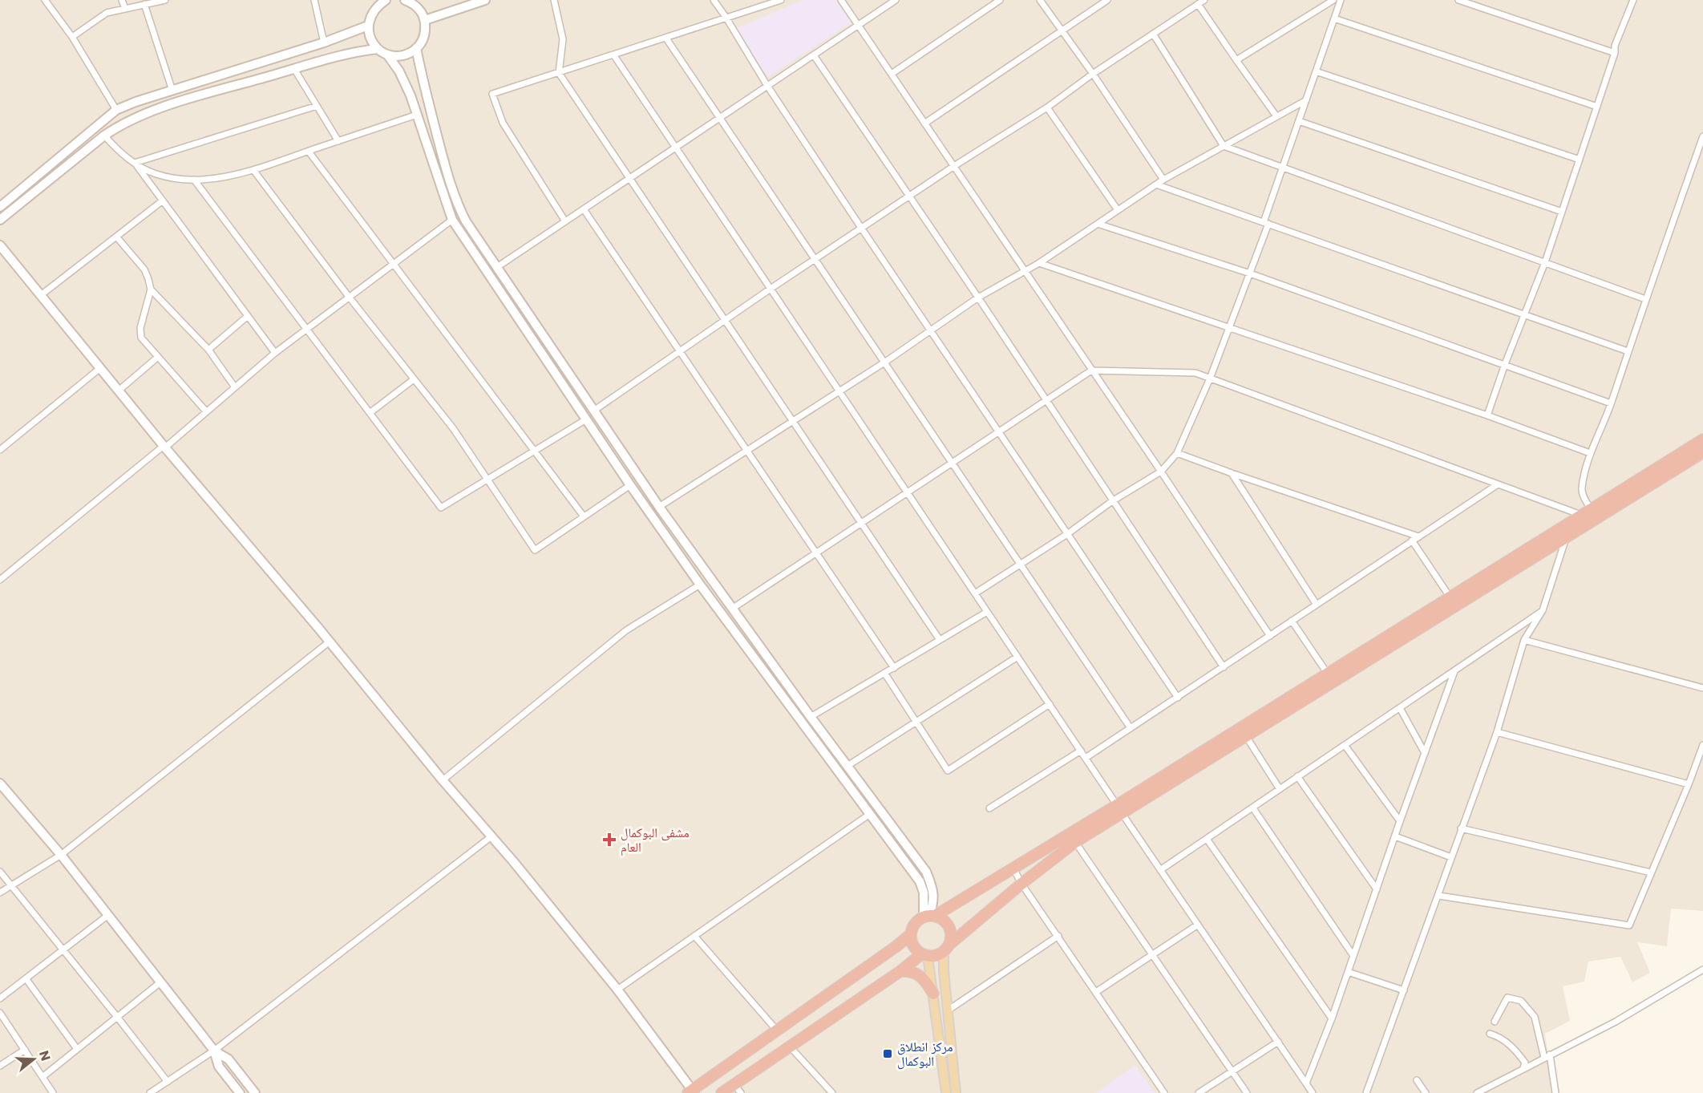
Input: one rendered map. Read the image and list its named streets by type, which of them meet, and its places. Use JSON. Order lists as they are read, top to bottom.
{
  "places": {
    "health": ["مشفى البوكمال العام"],
    "transit": ["مركز انطلاق البوكمال"]
  },
  "north": "right"
}
